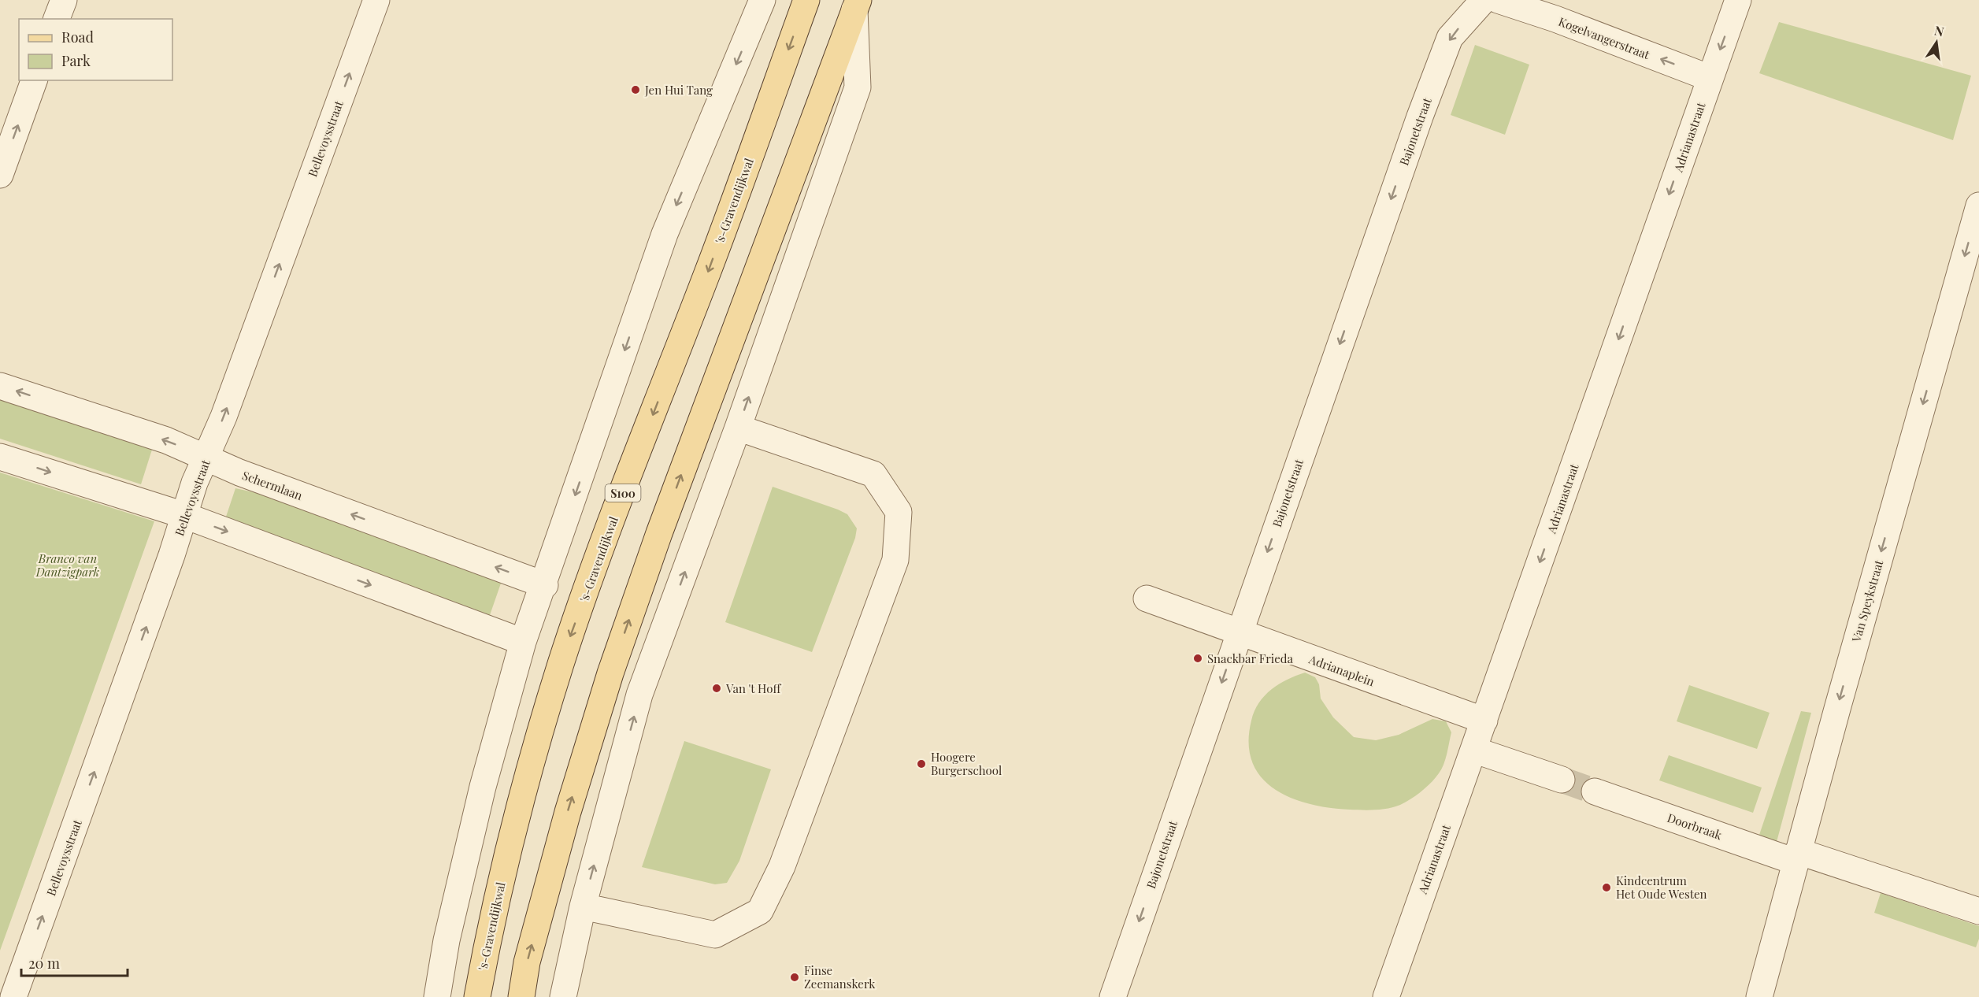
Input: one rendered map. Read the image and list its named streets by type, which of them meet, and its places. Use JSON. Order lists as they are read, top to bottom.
{
  "streets": {
    "main road": ["'s-Gravendijkwal", "S100"],
    "street": [
      "Kogelvangerstraat",
      "Bajonetstraat",
      "Adrianastraat",
      "Bellevoysstraat",
      "Schermlaan",
      "Van Speykstraat",
      "Adrianaplein",
      "Doorbraak"
    ]
  },
  "crossings": [
    ["Kogelvangerstraat", "Adrianastraat"],
    ["Bajonetstraat", "Adrianaplein"],
    ["Adrianastraat", "Adrianaplein"],
    ["Bellevoysstraat", "Schermlaan"],
    ["Van Speykstraat", "Doorbraak"]
  ],
  "one_way": [
    "Kogelvangerstraat",
    "Bajonetstraat",
    "Adrianastraat",
    "Bellevoysstraat",
    "Van Speykstraat"
  ],
  "parks": ["Branco van Dantzigpark"],
  "places": [
    "Jen Hui Tang",
    "Snackbar Frieda",
    "Van 't Hoff",
    "Hoogere Burgerschool",
    "Kindcentrum Het Oude Westen",
    "Finse Zeemanskerk"
  ],
  "legend": ["Road", "Park"],
  "scale_bar": "20 m",
  "north": "top"
}
